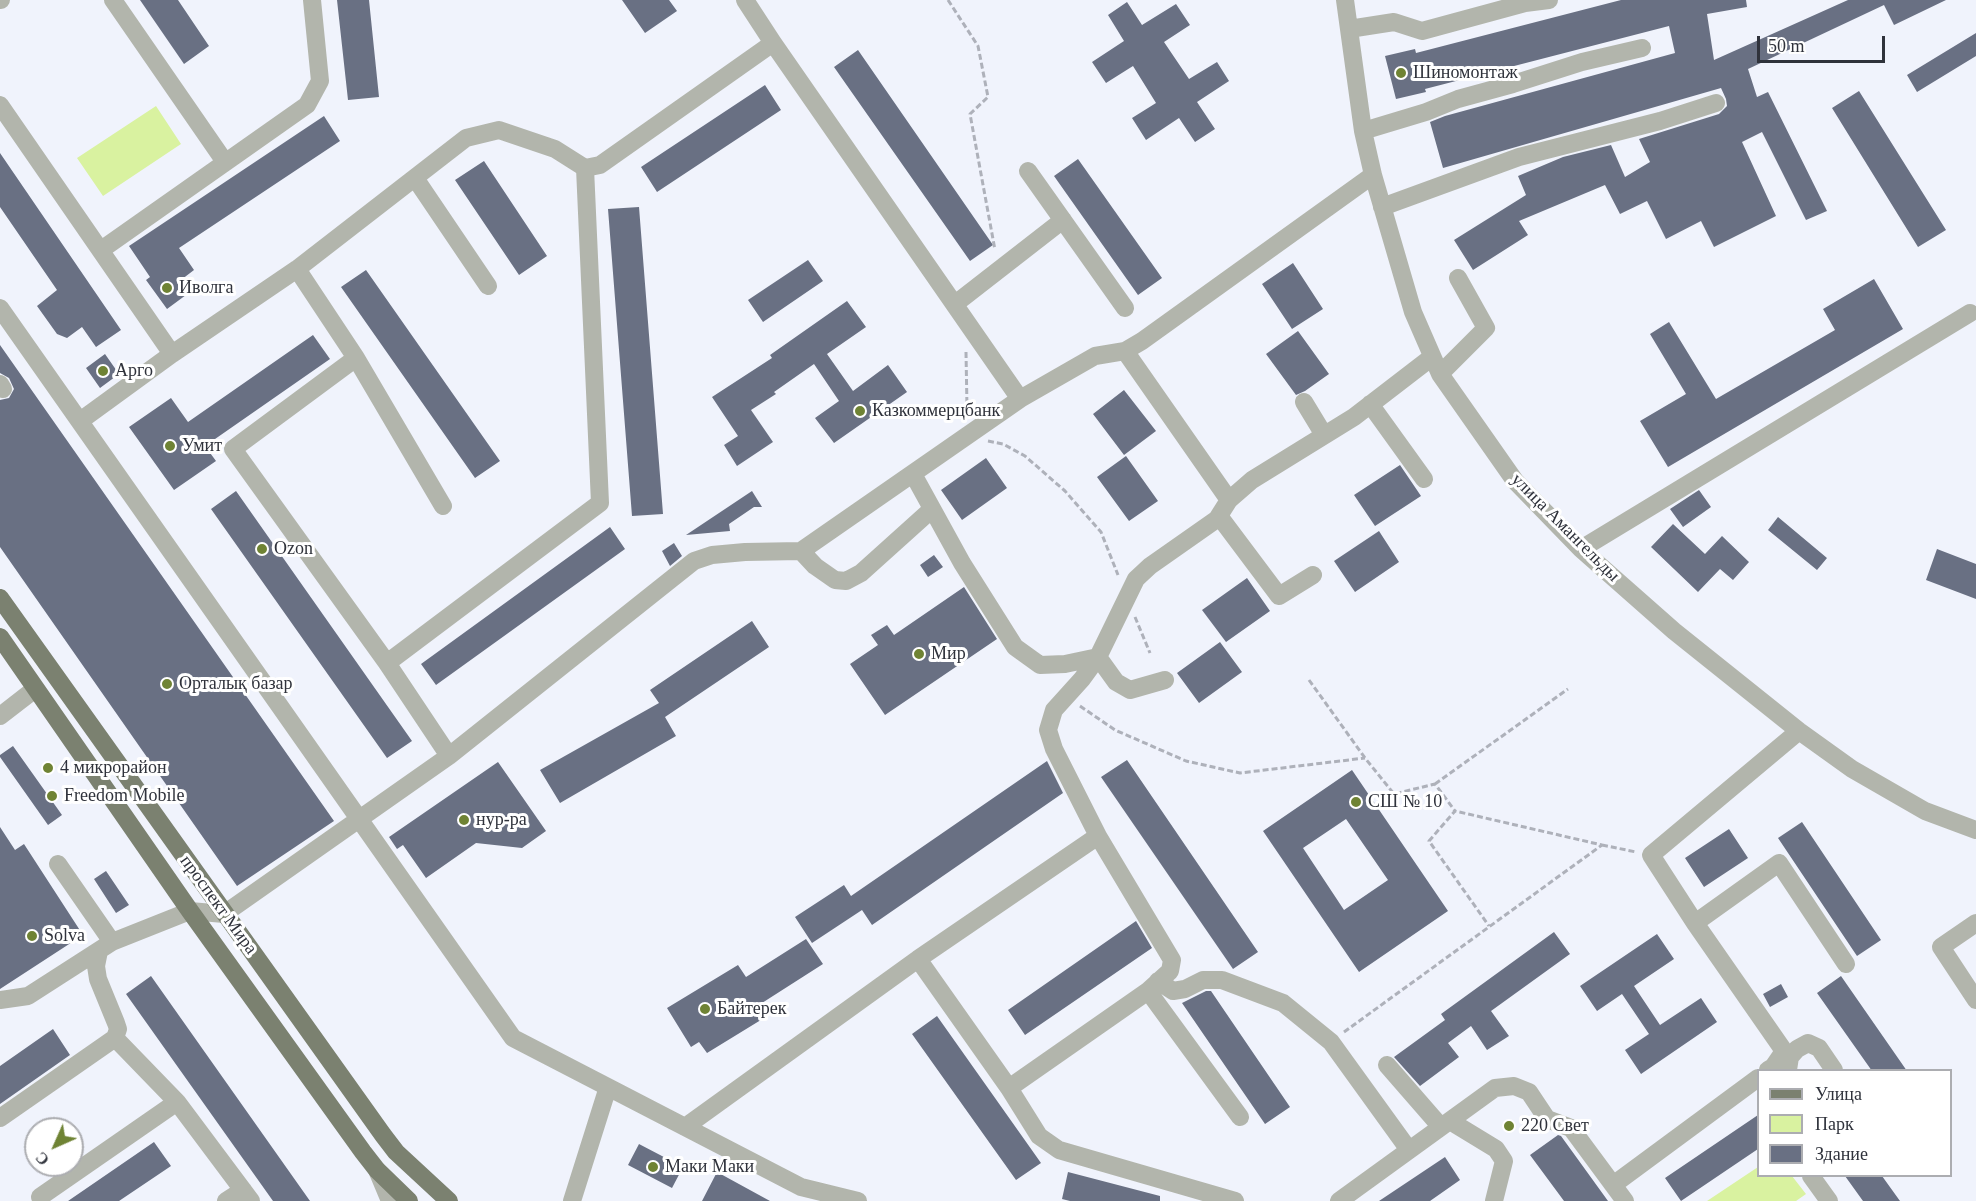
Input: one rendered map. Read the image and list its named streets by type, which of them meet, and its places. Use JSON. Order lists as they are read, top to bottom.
{
  "streets": {
    "main road": ["проспект Мира"],
    "street": ["улица Амангельды"]
  },
  "places": [
    "Шиномонтаж",
    "Иволга",
    "Арго",
    "Казкоммерцбанк",
    "Умит",
    "Ozon",
    "Мир",
    "Орталық базар",
    "4 микрорайон",
    "Freedom Mobile",
    "СШ № 10",
    "нур-ра",
    "Solva",
    "Байтерек",
    "220 Свет",
    "Маки Маки"
  ],
  "legend": ["Улица", "Парк", "Здание"],
  "scale_bar": "50 m",
  "north": "bottom left"
}
